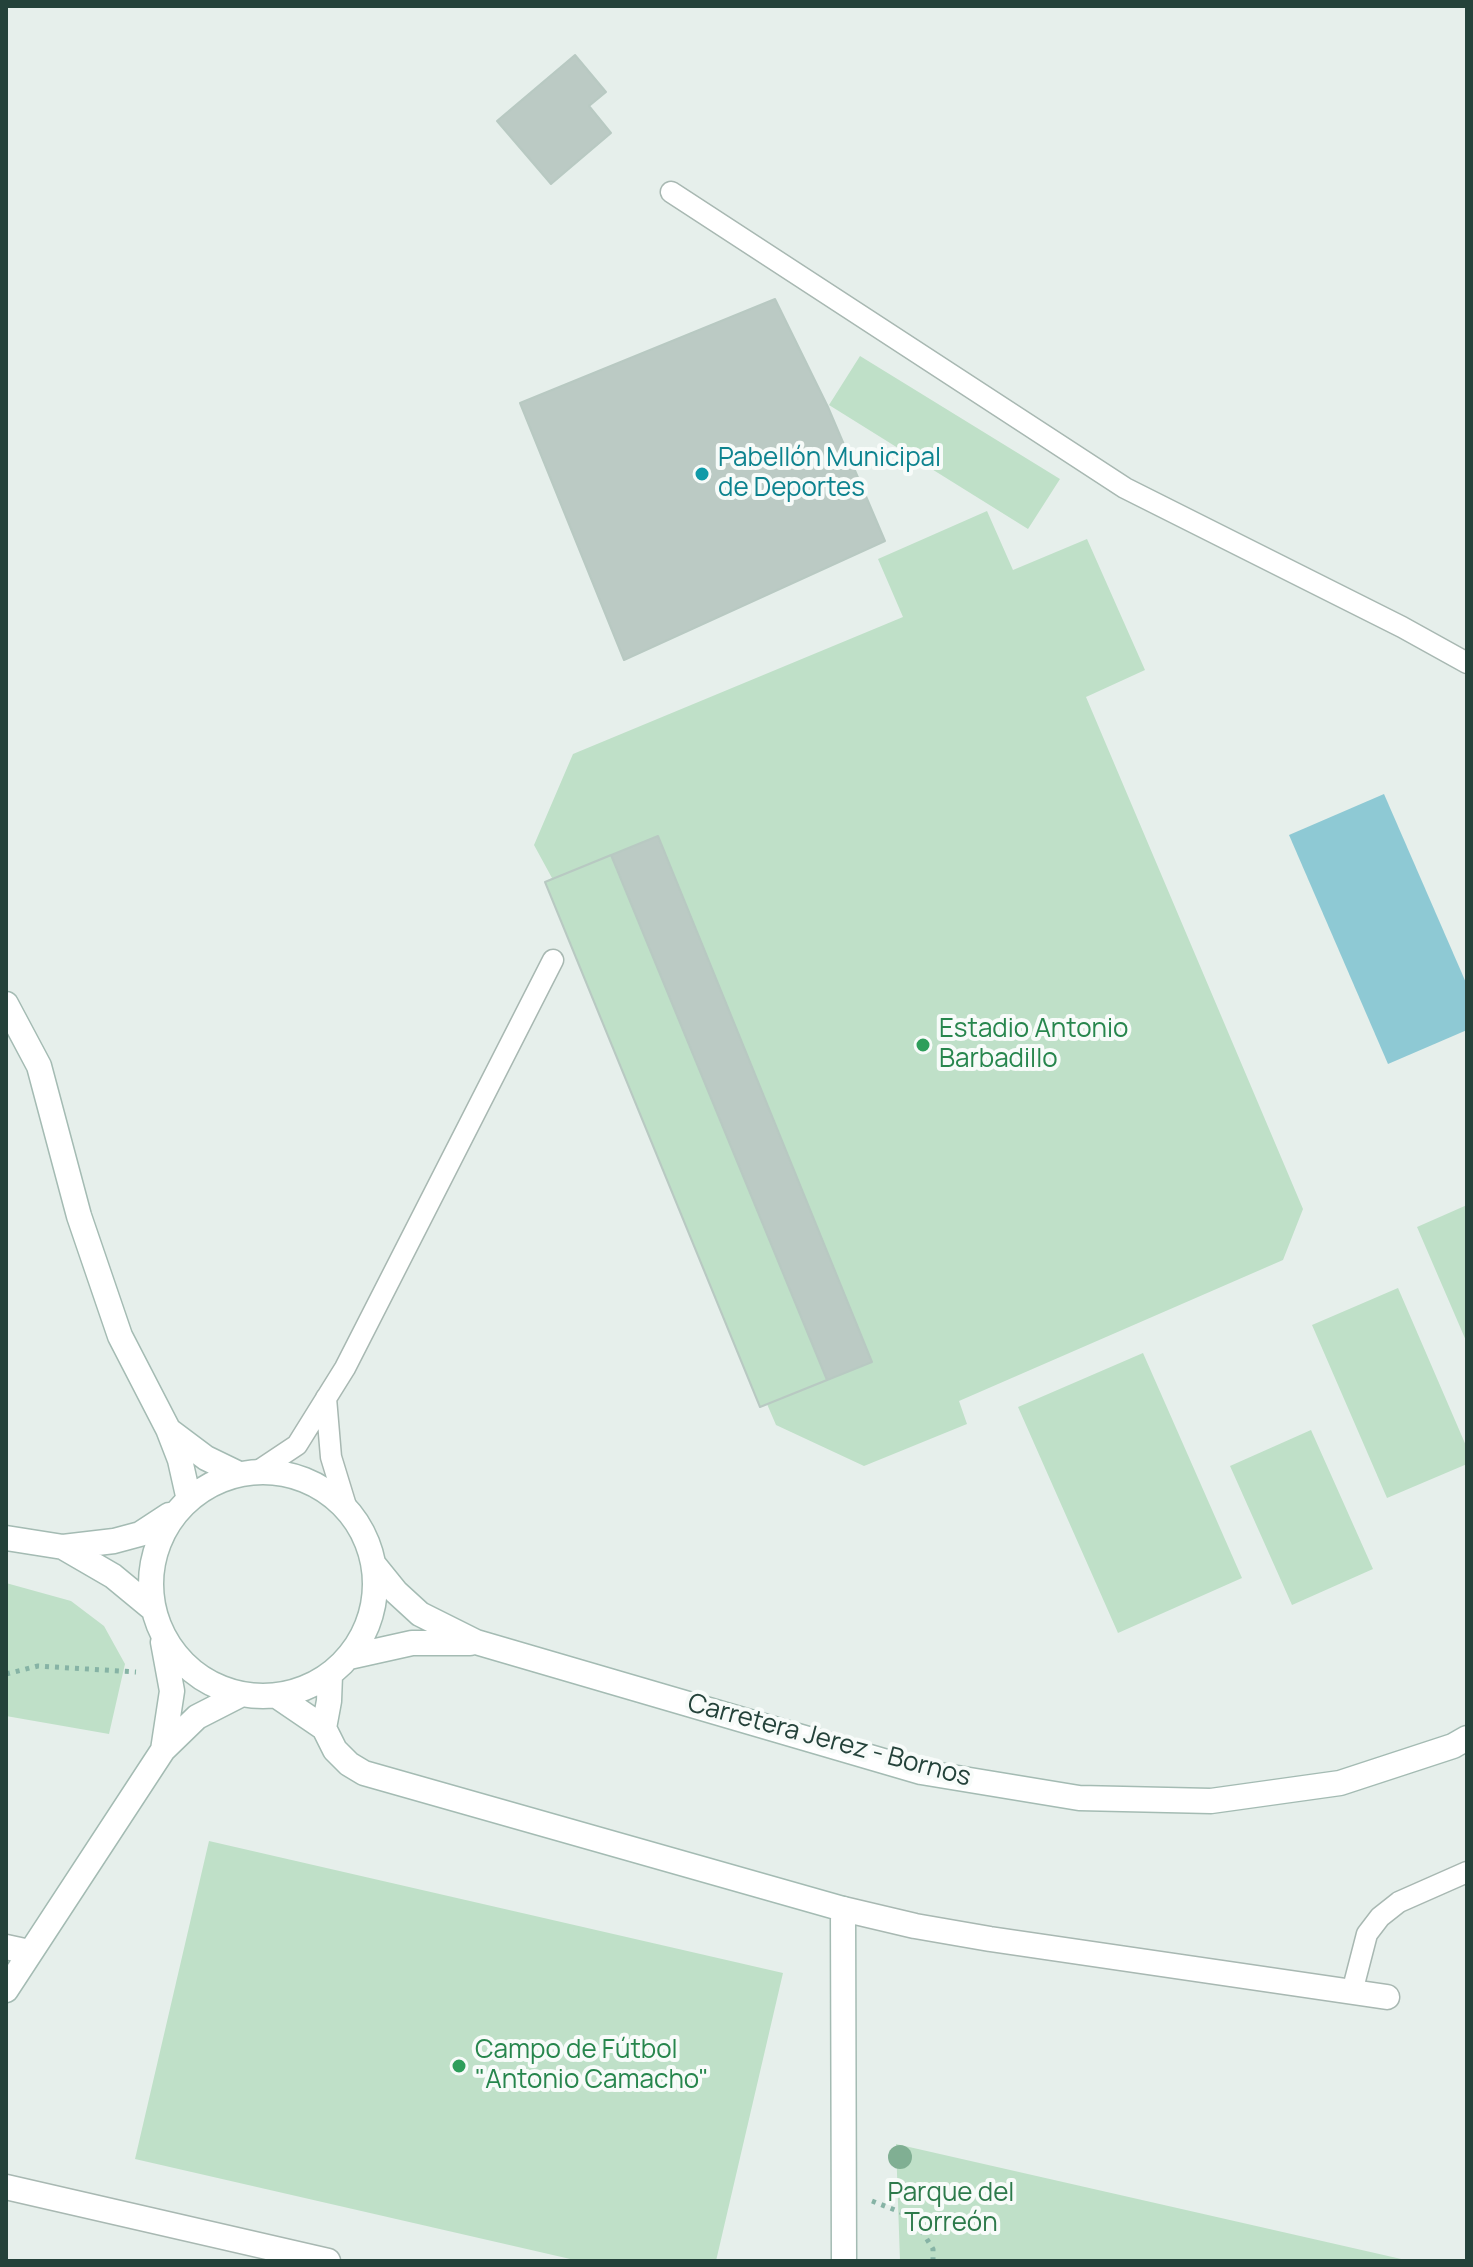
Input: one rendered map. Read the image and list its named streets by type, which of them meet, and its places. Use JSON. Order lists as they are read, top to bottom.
{
  "streets": {
    "street": ["Carretera Jerez - Bornos"]
  },
  "parks": ["Parque del Torreón"],
  "places": ["Pabellón Municipal de Deportes", "Estadio Antonio Barbadillo", "Campo de Fútbol \"Antonio Camacho\""]
}
